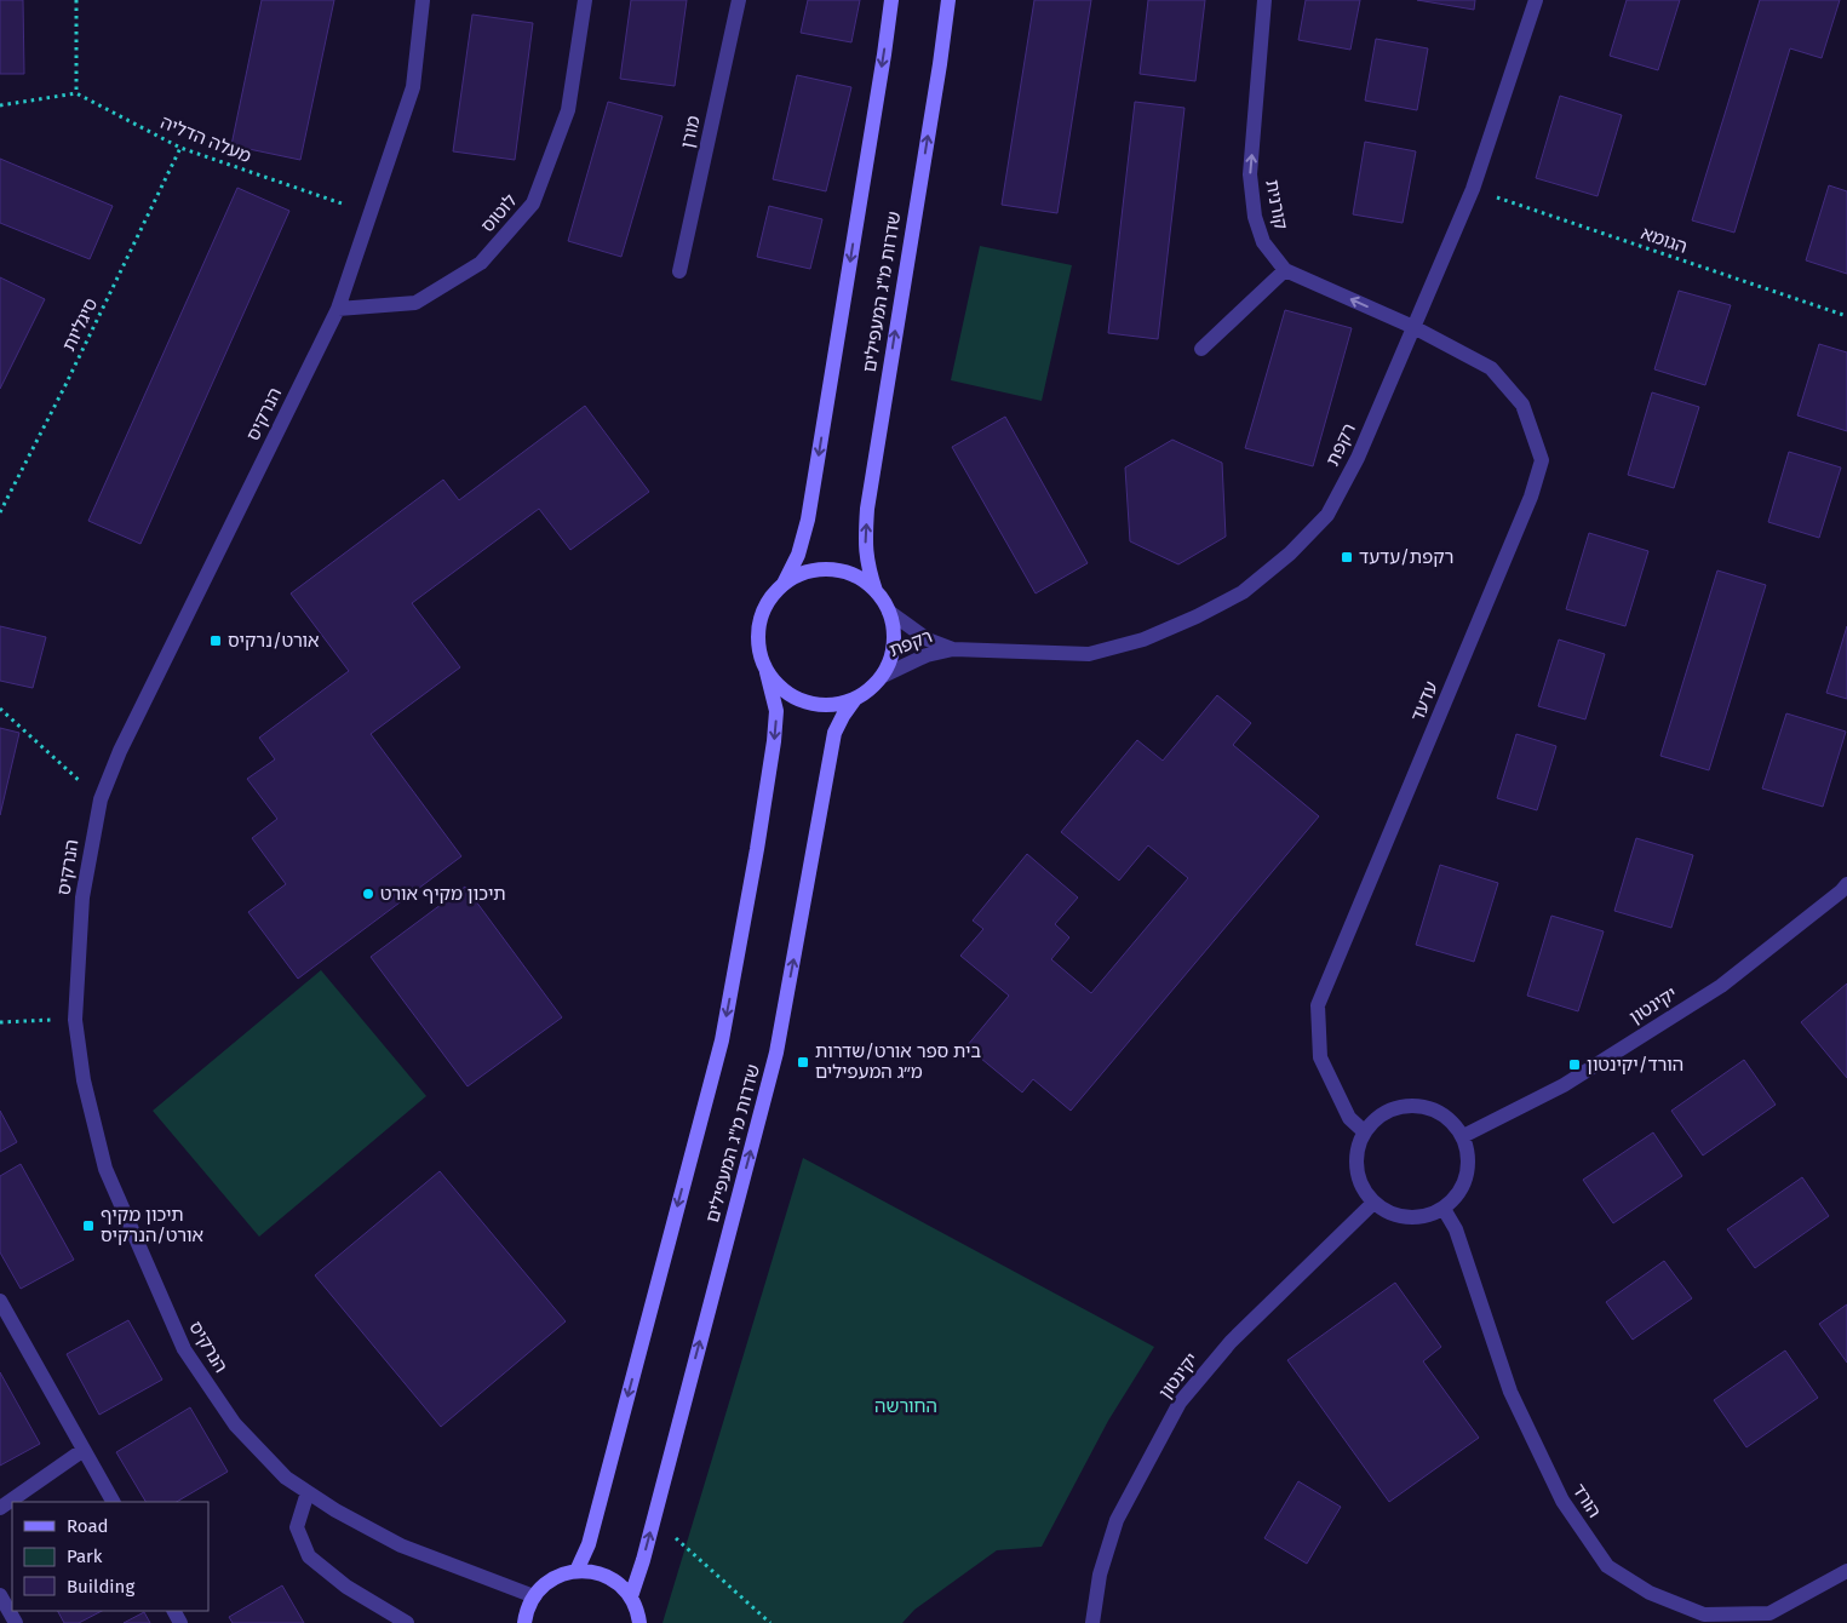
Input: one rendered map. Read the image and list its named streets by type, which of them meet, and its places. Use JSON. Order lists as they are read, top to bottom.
{
  "streets": {
    "main road": ["שדרות מ\"ג המעפילים"],
    "street": [
      "מורן",
      "קורנית",
      "לוטוס",
      "הנרקיס",
      "רקפת",
      "עדעד",
      "יקינטון",
      "הורד"
    ],
    "path": ["מעלה הדליה", "הגומא", "סיגליות"]
  },
  "crossings": [
    ["מעלה הדליה", "סיגליות"],
    ["מעלה הדליה", "הנרקיס"],
    ["קורנית", "רקפת"],
    ["קורנית", "עדעד"],
    ["לוטוס", "הנרקיס"],
    ["הגומא", "רקפת"],
    ["שדרות מ\"ג המעפילים", "רקפת"],
    ["רקפת", "עדעד"],
    ["עדעד", "יקינטון"],
    ["עדעד", "הורד"],
    ["יקינטון", "הורד"]
  ],
  "one_way": ["קורנית"],
  "parks": ["החורשה"],
  "places": {
    "transit": [
      "רקפת/עדעד",
      "אורט/נרקיס",
      "בית ספר אורט/שדרות מ״ג המעפילים",
      "הורד/יקינטון",
      "תיכון מקיף אורט/הנרקיס"
    ],
    "other": ["תיכון מקיף אורט"]
  },
  "legend": ["Road", "Park", "Building"]
}
